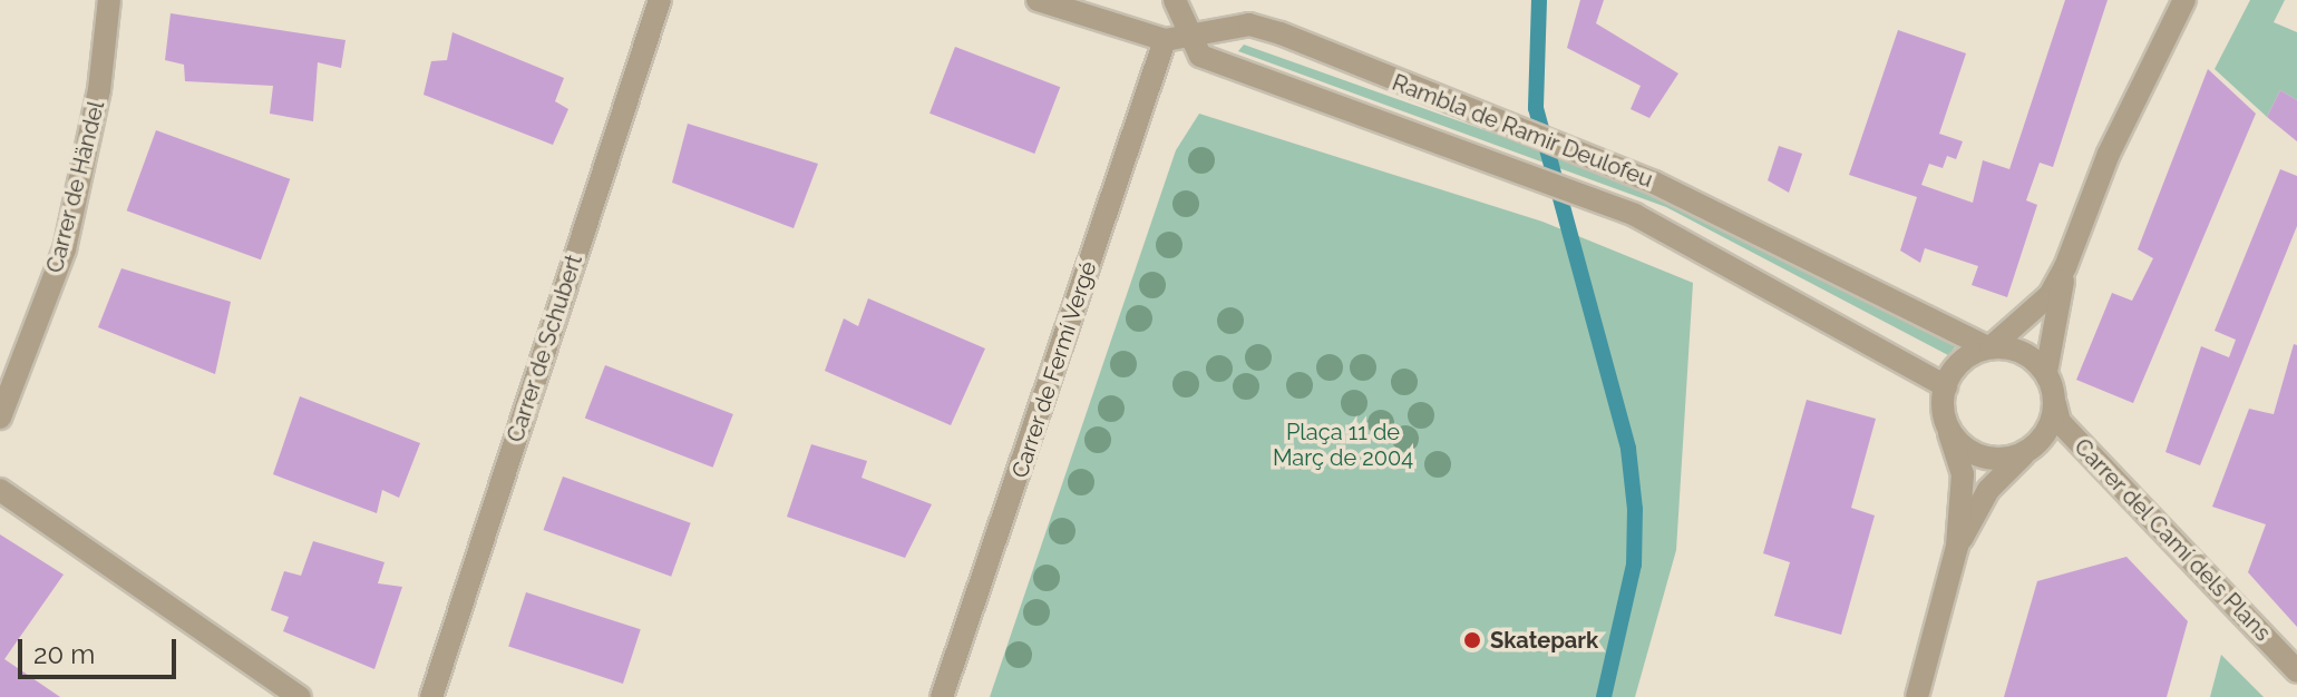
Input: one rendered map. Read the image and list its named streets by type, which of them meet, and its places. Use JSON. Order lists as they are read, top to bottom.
{
  "streets": {
    "street": [
      "Rambla de Ramir Deulofeu",
      "Carrer de Händel",
      "Carrer de Schubert",
      "Carrer de Fermí Vergé",
      "Carrer del Camí dels Plans"
    ]
  },
  "crossings": [
    ["Rambla de Ramir Deulofeu", "Carrer de Fermí Vergé"],
    ["Rambla de Ramir Deulofeu", "Carrer del Camí dels Plans"]
  ],
  "parks": ["Plaça 11 de Març de 2004"],
  "places": ["Skatepark"],
  "scale_bar": "20 m"
}
